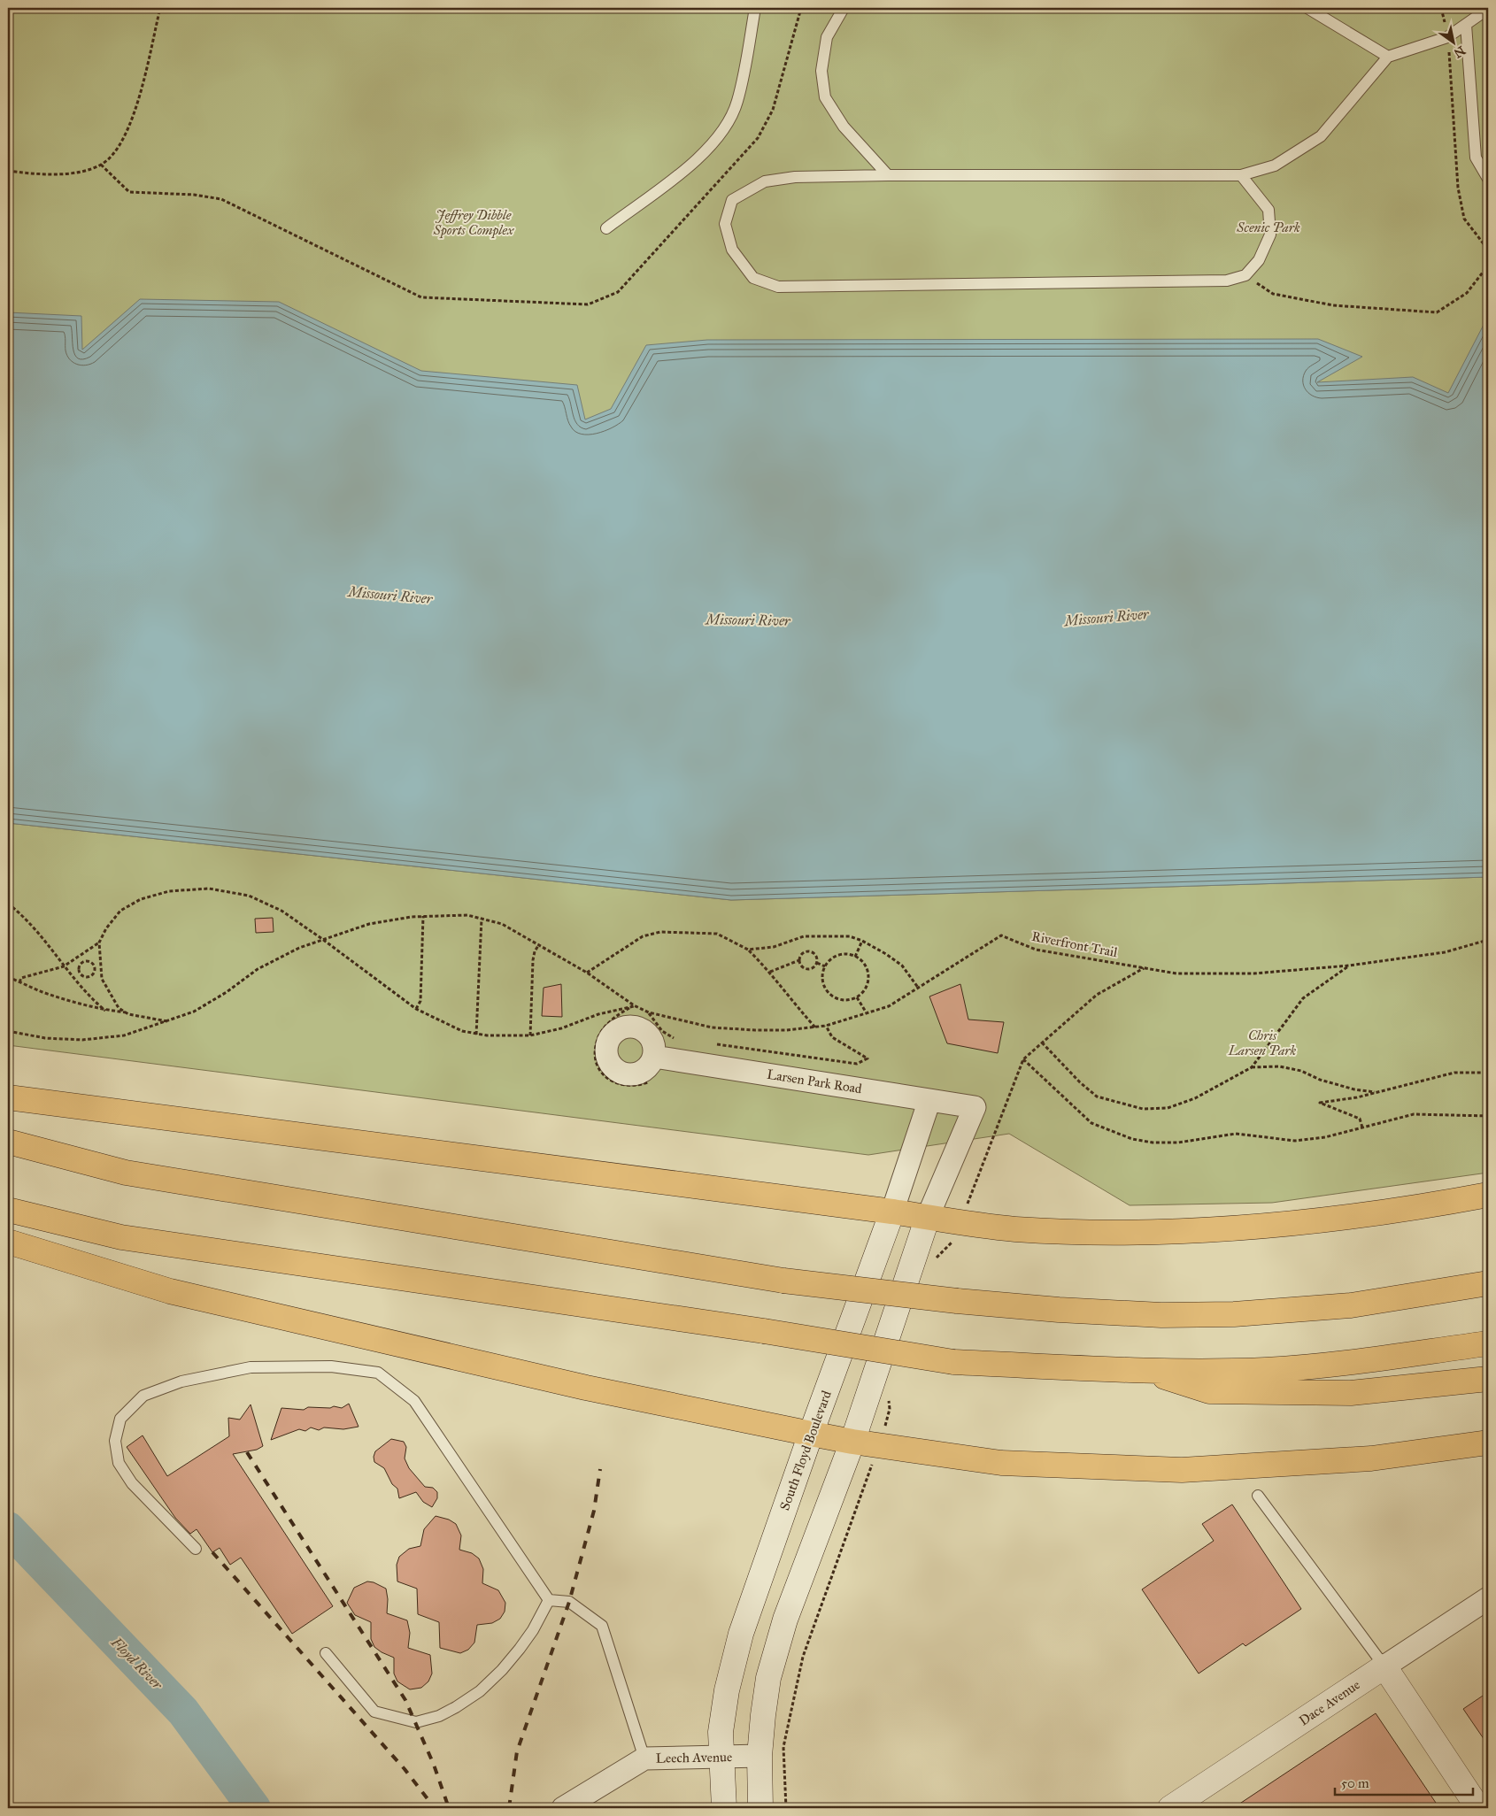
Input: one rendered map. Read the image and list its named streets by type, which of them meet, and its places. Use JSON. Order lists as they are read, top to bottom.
{
  "streets": {
    "main road": ["South Floyd Boulevard", "Dace Avenue"],
    "street": ["Larsen Park Road", "Leech Avenue"],
    "path": ["Riverfront Trail"]
  },
  "crossings": [
    ["Larsen Park Road", "South Floyd Boulevard"],
    ["South Floyd Boulevard", "Leech Avenue"]
  ],
  "water": ["Missouri River", "Floyd River"],
  "parks": ["Jeffrey Dibble Sports Complex", "Scenic Park", "Chris Larsen Park"],
  "scale_bar": "50 m",
  "north": "bottom right"
}
